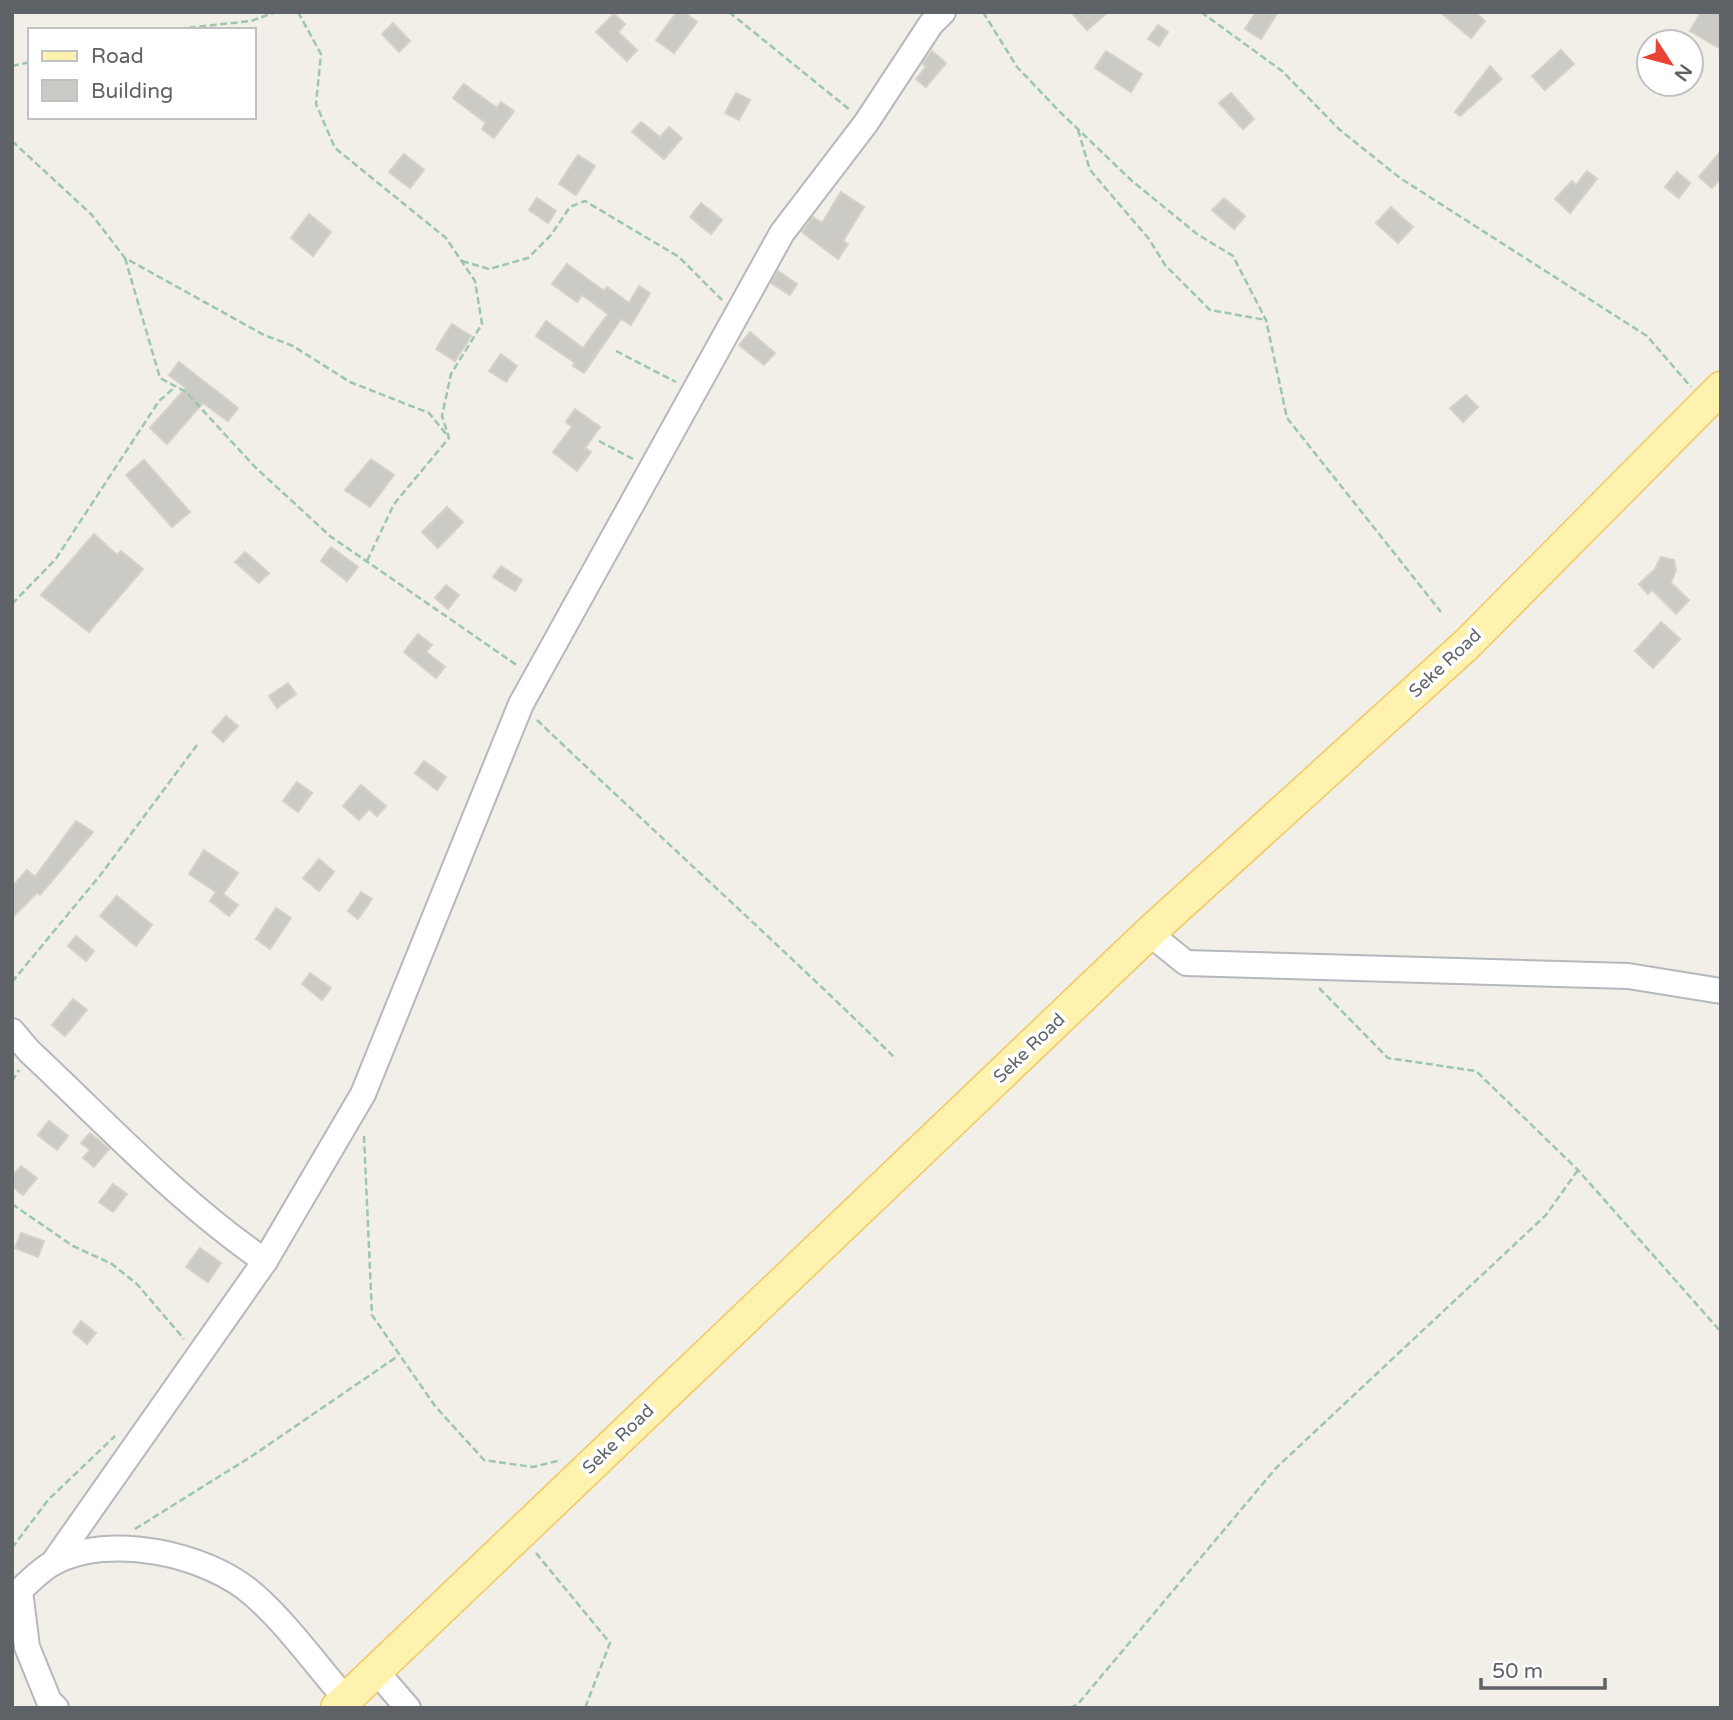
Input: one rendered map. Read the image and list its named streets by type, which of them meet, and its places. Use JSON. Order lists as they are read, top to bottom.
{
  "streets": {
    "main road": ["Seke Road"]
  },
  "legend": ["Road", "Building"],
  "scale_bar": "50 m",
  "north": "bottom right"
}
